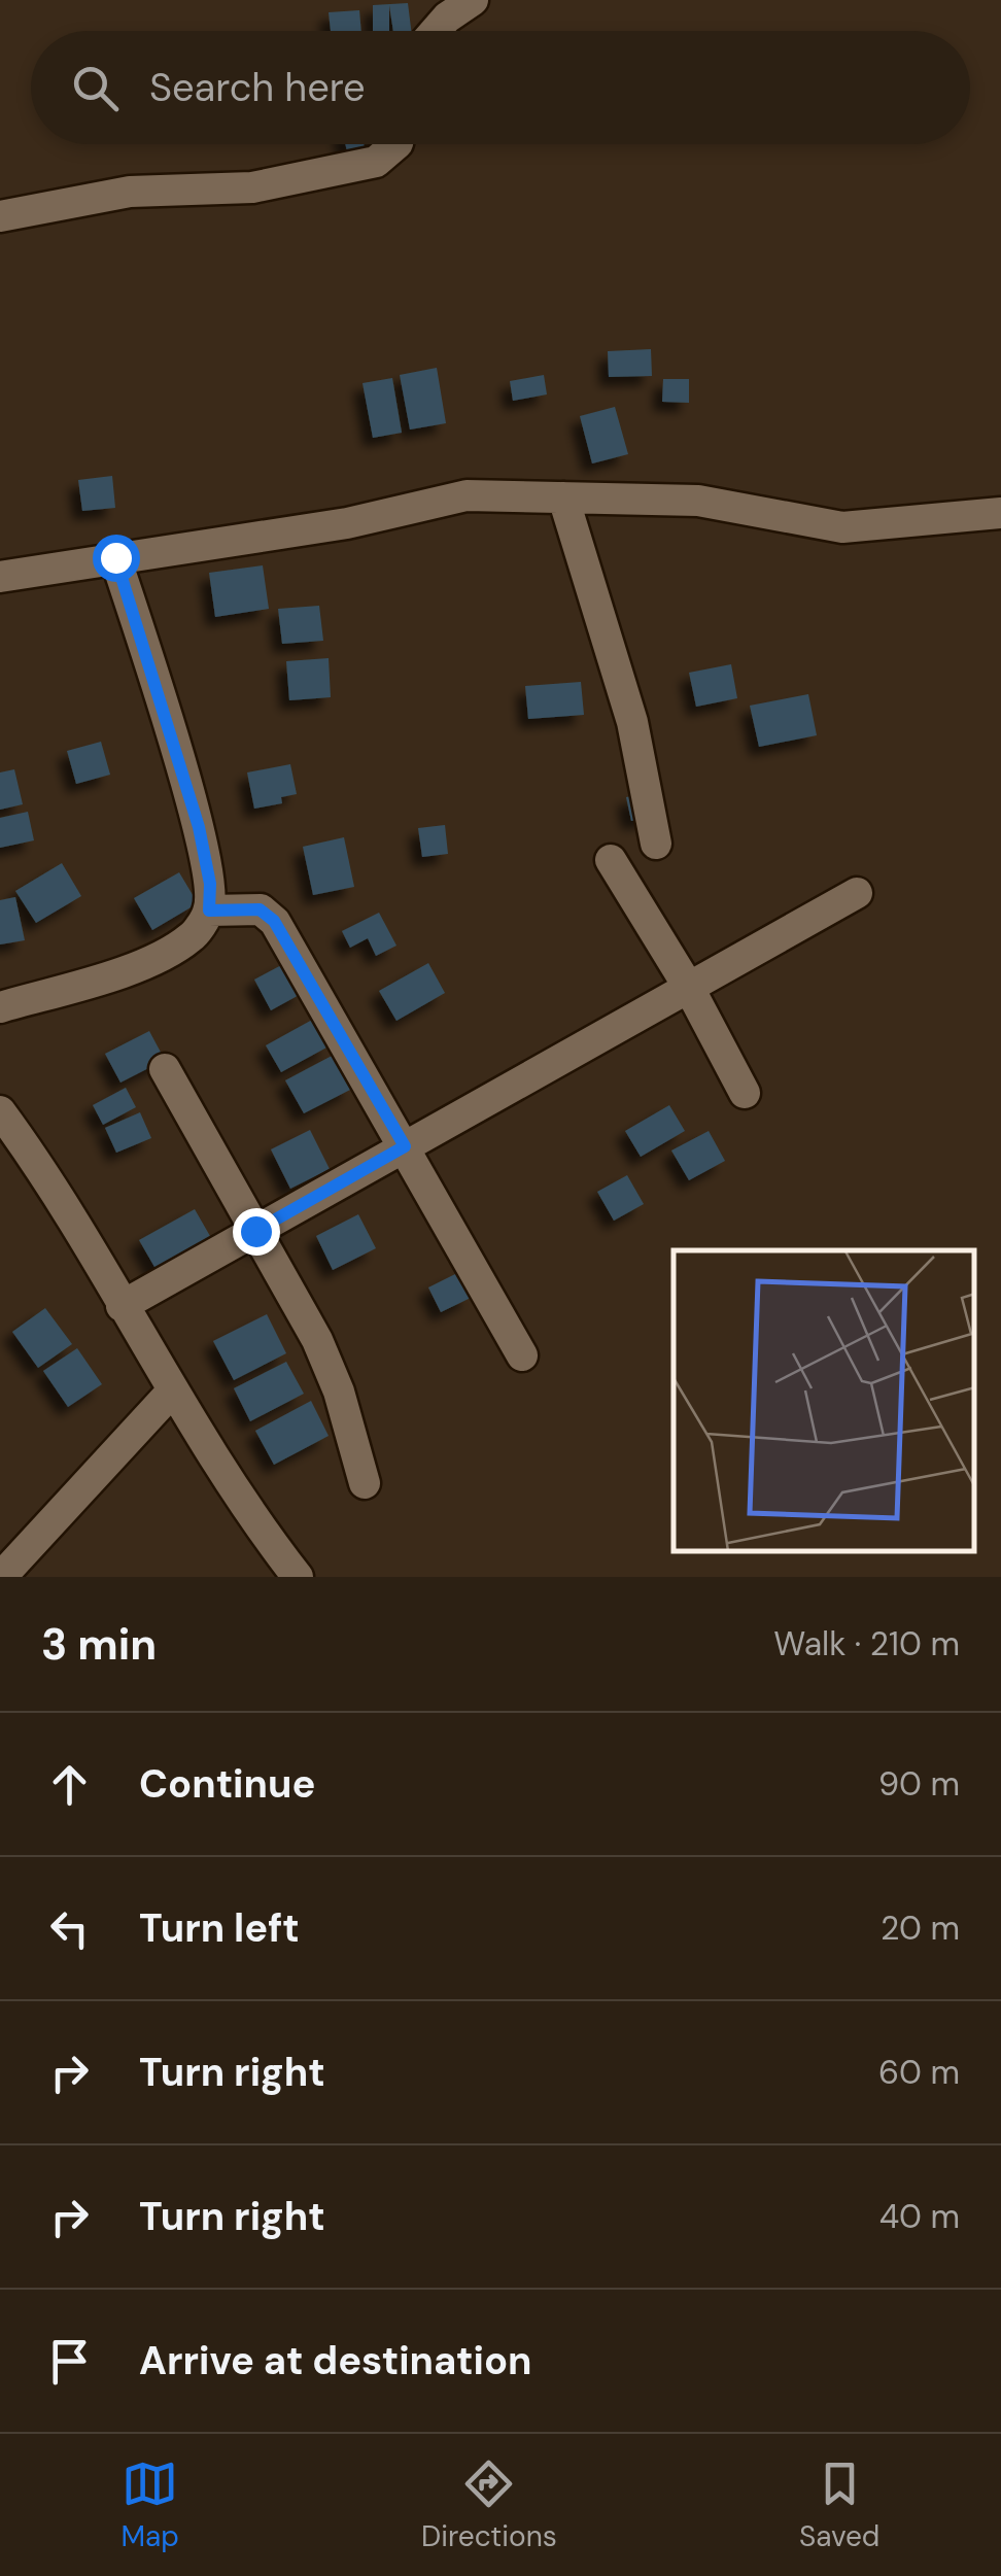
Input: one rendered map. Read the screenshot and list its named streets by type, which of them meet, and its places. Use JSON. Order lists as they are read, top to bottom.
{
  "page": {
    "search": "Search here",
    "heading": ["3 min", "Walk · 210 m"],
    "list": [
      ["Continue", "90 m"],
      ["Turn left", "20 m"],
      ["Turn right", "60 m"],
      ["Turn right", "40 m"],
      "Arrive at destination"
    ],
    "nav": ["Map", "Directions", "Saved"]
  }
}
